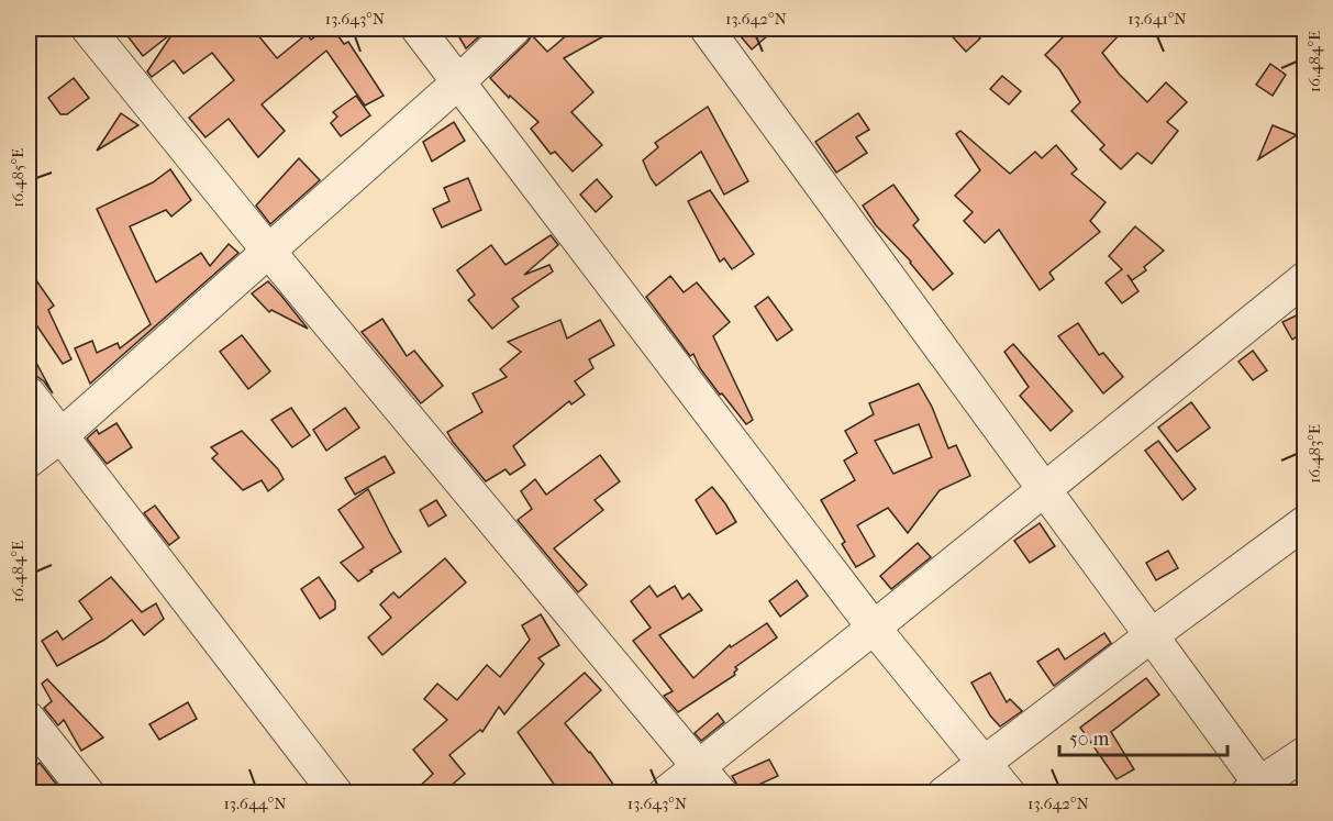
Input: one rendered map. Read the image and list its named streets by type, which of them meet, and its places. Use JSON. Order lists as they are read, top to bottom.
{
  "scale_bar": "50 m",
  "coordinates": [
    "13.643°N",
    "13.642°N",
    "13.641°N",
    "16.484°E",
    "16.485°E",
    "16.483°E",
    "13.644°N"
  ]
}
